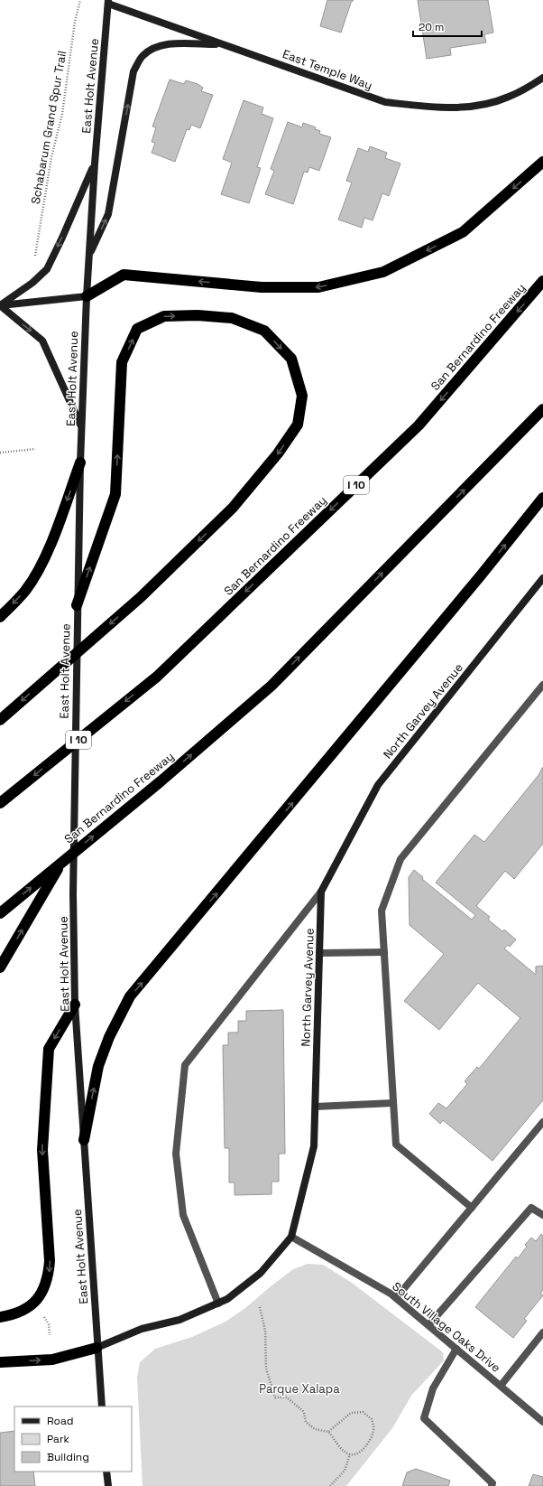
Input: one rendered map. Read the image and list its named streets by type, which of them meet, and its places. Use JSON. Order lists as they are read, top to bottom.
{
  "streets": {
    "highway": ["San Bernardino Freeway", "I 10"],
    "street": [
      "East Temple Way",
      "East Holt Avenue",
      "North Garvey Avenue",
      "South Village Oaks Drive"
    ],
    "path": ["Schabarum Grand Spur Trail"]
  },
  "crossings": [
    ["East Temple Way", "East Holt Avenue"],
    ["East Holt Avenue", "North Garvey Avenue"],
    ["North Garvey Avenue", "South Village Oaks Drive"]
  ],
  "parks": ["Parque Xalapa"],
  "legend": ["Road", "Park", "Building"],
  "scale_bar": "20 m"
}
